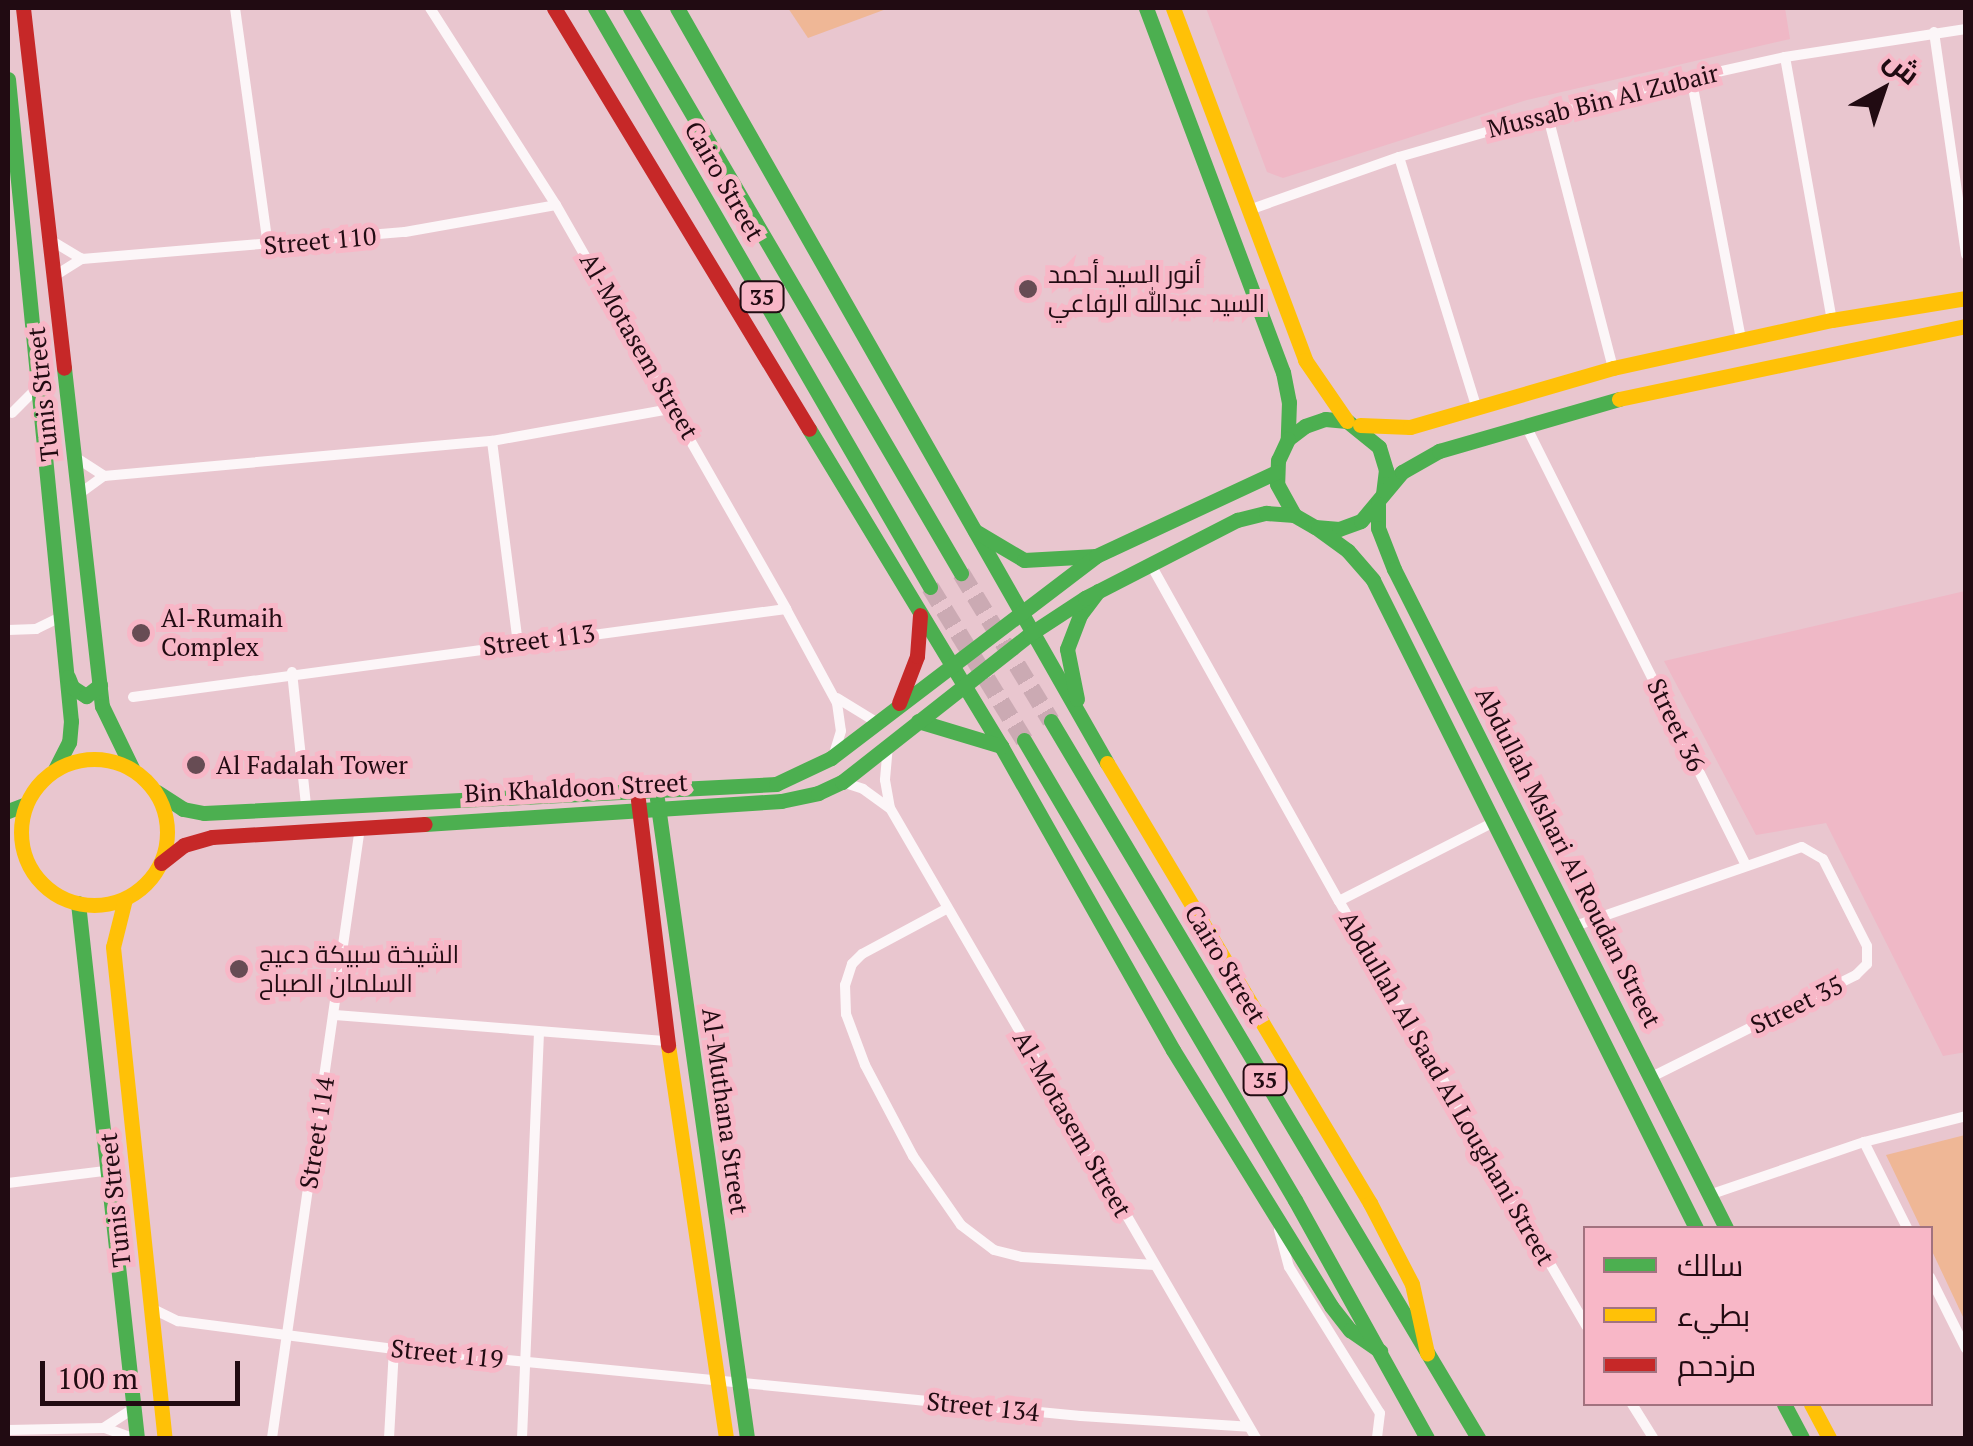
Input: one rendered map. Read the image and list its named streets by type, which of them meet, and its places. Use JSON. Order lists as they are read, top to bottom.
{
  "streets": {
    "main road": [
      "Cairo Street",
      "35",
      "Tunis Street",
      "Bin Khaldoon Street",
      "Abdullah Mshari Al Roudan Street",
      "Al-Muthana Street"
    ],
    "street": [
      "Mussab Bin Al Zubair",
      "Street 110",
      "Al-Motasem Street",
      "Street 113",
      "Street 36",
      "Street 35",
      "Abdullah Al Saad Al Loughani Street",
      "Street 114",
      "Street 119",
      "Street 134"
    ]
  },
  "crossings": [
    ["Street 110", "Al-Motasem Street"],
    ["Street 110", "Tunis Street"],
    ["Al-Motasem Street", "Street 113"],
    ["Al-Motasem Street", "Bin Khaldoon Street"],
    ["Al-Motasem Street", "Street 134"],
    ["Tunis Street", "Bin Khaldoon Street"],
    ["Tunis Street", "Street 119"],
    ["Street 36", "Street 35"],
    ["Bin Khaldoon Street", "Abdullah Al Saad Al Loughani Street"],
    ["Bin Khaldoon Street", "Al-Muthana Street"],
    ["Bin Khaldoon Street", "Street 114"],
    ["Abdullah Mshari Al Roudan Street", "Street 35"],
    ["Abdullah Mshari Al Roudan Street", "Abdullah Al Saad Al Loughani Street"],
    ["Al-Muthana Street", "Street 119"],
    ["Al-Muthana Street", "Street 134"],
    ["Street 114", "Street 119"],
    ["Street 119", "Street 134"]
  ],
  "places": [
    "أنور السيد أحمد السيد عبدالله الرفاعي",
    "Al-Rumaih Complex",
    "Al Fadalah Tower",
    "الشيخة سبيكة دعيج السلمان الصباح"
  ],
  "legend": ["سالك", "بطيء", "مزدحم"],
  "scale_bar": "100 m",
  "north": "top right"
}
